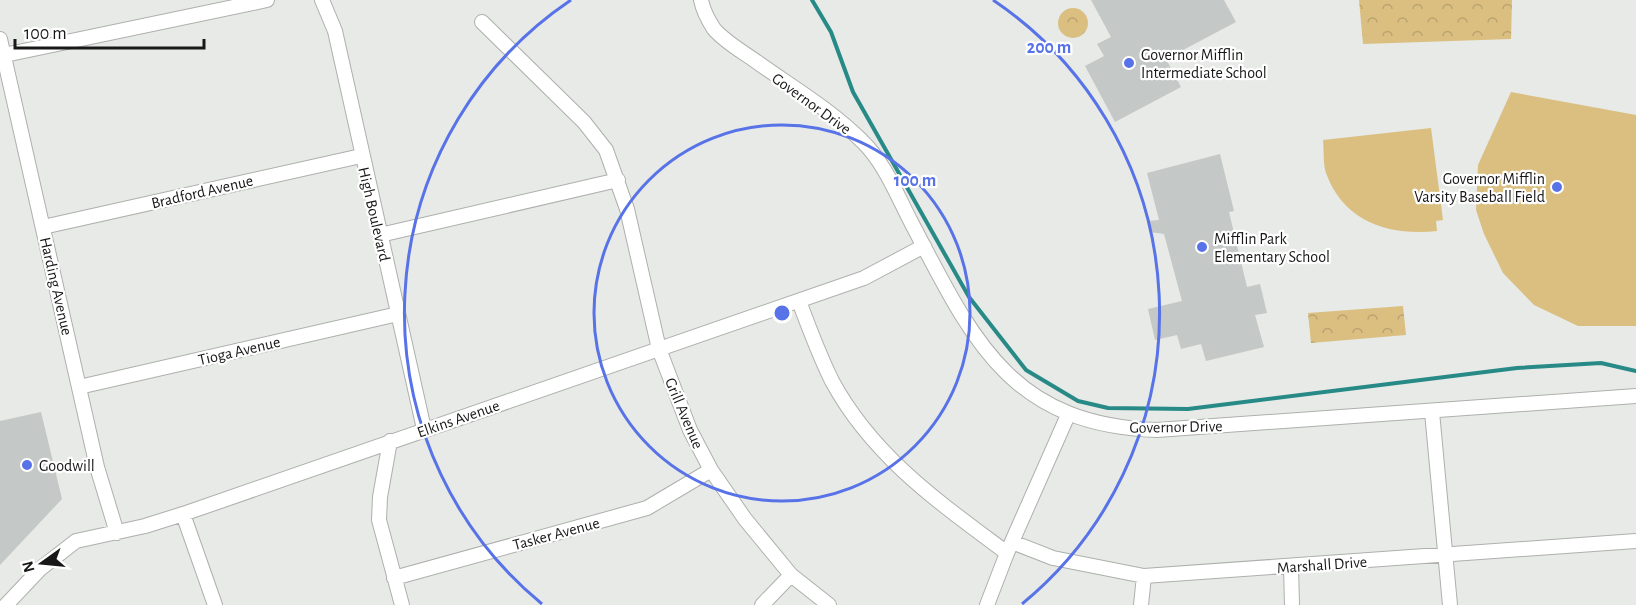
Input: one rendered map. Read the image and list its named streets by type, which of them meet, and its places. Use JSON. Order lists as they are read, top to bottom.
{
  "streets": {
    "street": [
      "Governor Drive",
      "Bradford Avenue",
      "High Boulevard",
      "Harding Avenue",
      "Tioga Avenue",
      "Grill Avenue",
      "Elkins Avenue",
      "Tasker Avenue",
      "Marshall Drive"
    ]
  },
  "crossings": [
    ["Governor Drive", "Elkins Avenue"],
    ["Bradford Avenue", "High Boulevard"],
    ["Bradford Avenue", "Harding Avenue"],
    ["High Boulevard", "Tioga Avenue"],
    ["High Boulevard", "Elkins Avenue"],
    ["Harding Avenue", "Tioga Avenue"],
    ["Harding Avenue", "Elkins Avenue"],
    ["Grill Avenue", "Elkins Avenue"],
    ["Grill Avenue", "Tasker Avenue"],
    ["Elkins Avenue", "Marshall Drive"]
  ],
  "places": [
    "Governor Mifflin Intermediate School",
    "Governor Mifflin Varsity Baseball Field",
    "Mifflin Park Elementary School",
    "Goodwill"
  ],
  "scale_bar": "100 m",
  "north": "left",
  "rings": ["200 m", "100 m"]
}
